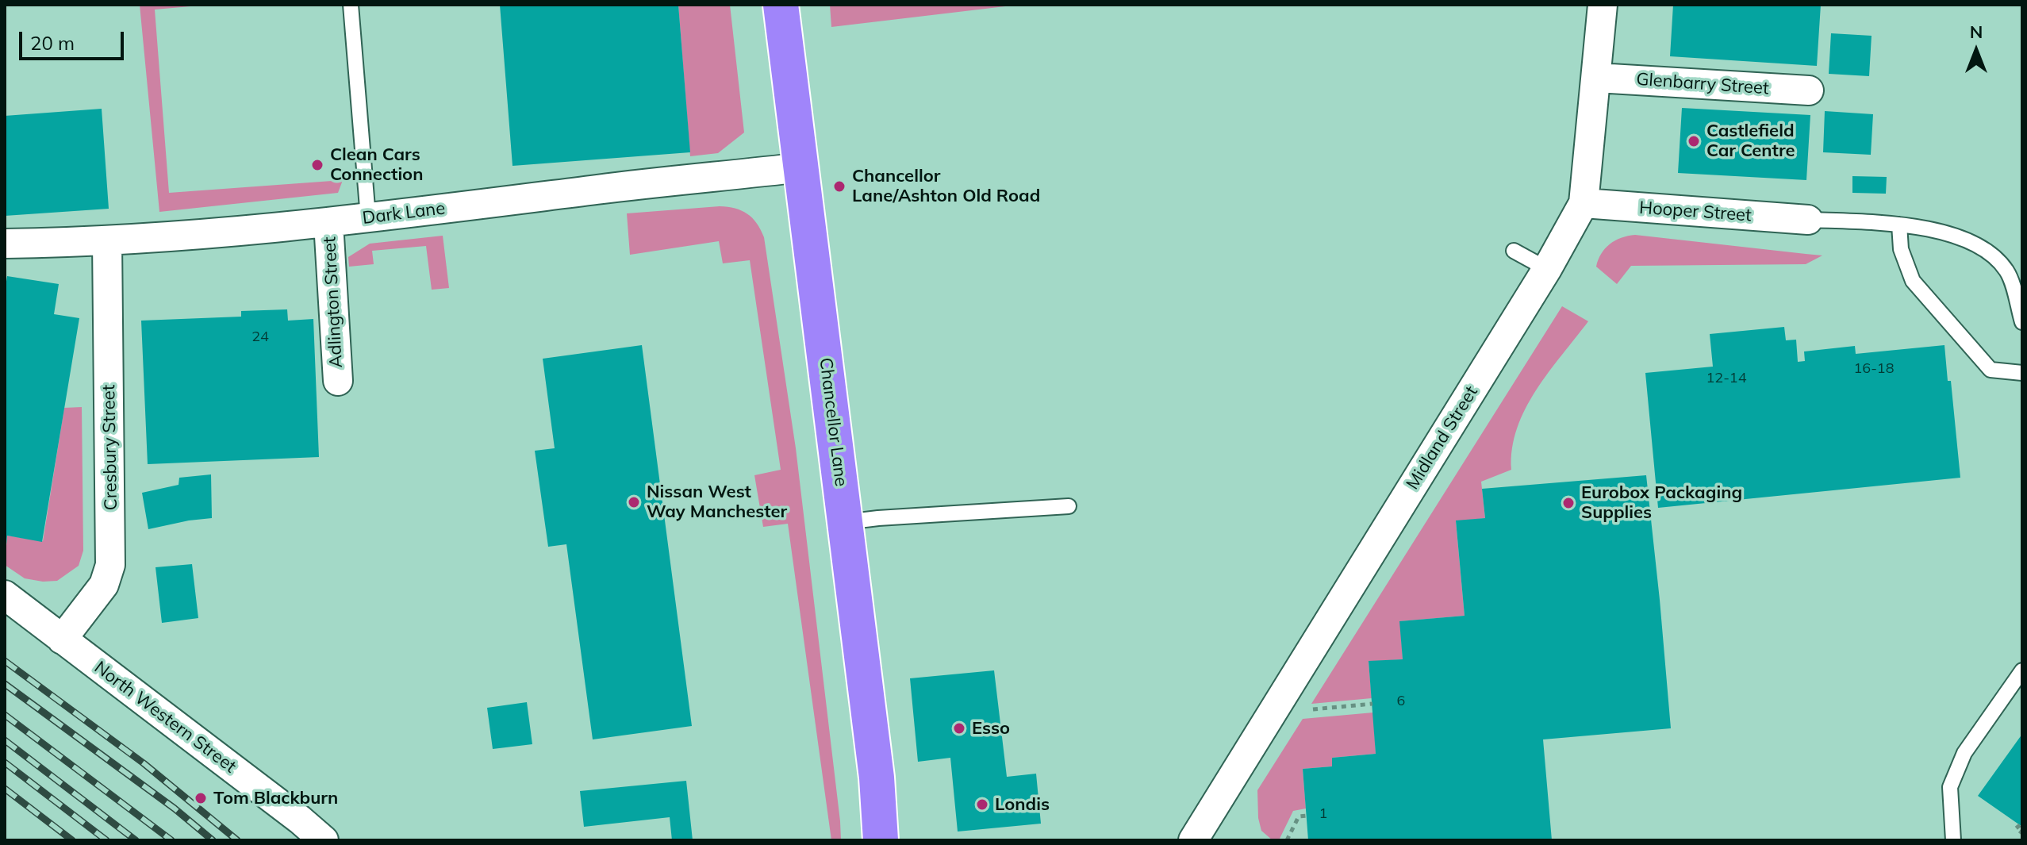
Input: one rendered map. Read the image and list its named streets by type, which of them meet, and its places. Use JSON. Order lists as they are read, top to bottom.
{
  "streets": {
    "highway": ["Chancellor Lane"],
    "street": [
      "Glenbarry Street",
      "Hooper Street",
      "Dark Lane",
      "Adlington Street",
      "Midland Street",
      "Cresbury Street",
      "North Western Street"
    ]
  },
  "crossings": [
    ["Glenbarry Street", "Midland Street"],
    ["Hooper Street", "Midland Street"],
    ["Dark Lane", "Adlington Street"],
    ["Dark Lane", "Chancellor Lane"],
    ["Dark Lane", "Cresbury Street"],
    ["Cresbury Street", "North Western Street"]
  ],
  "places": [
    "Castlefield Car Centre",
    "Clean Cars Connection",
    "Chancellor Lane/Ashton Old Road",
    "Nissan West Way Manchester",
    "Eurobox Packaging Supplies",
    "Esso",
    "Tom Blackburn",
    "Londis"
  ],
  "house_numbers": [
    "24",
    "16-18",
    "12-14",
    "6",
    "1"
  ],
  "scale_bar": "20 m",
  "north": "top"
}
